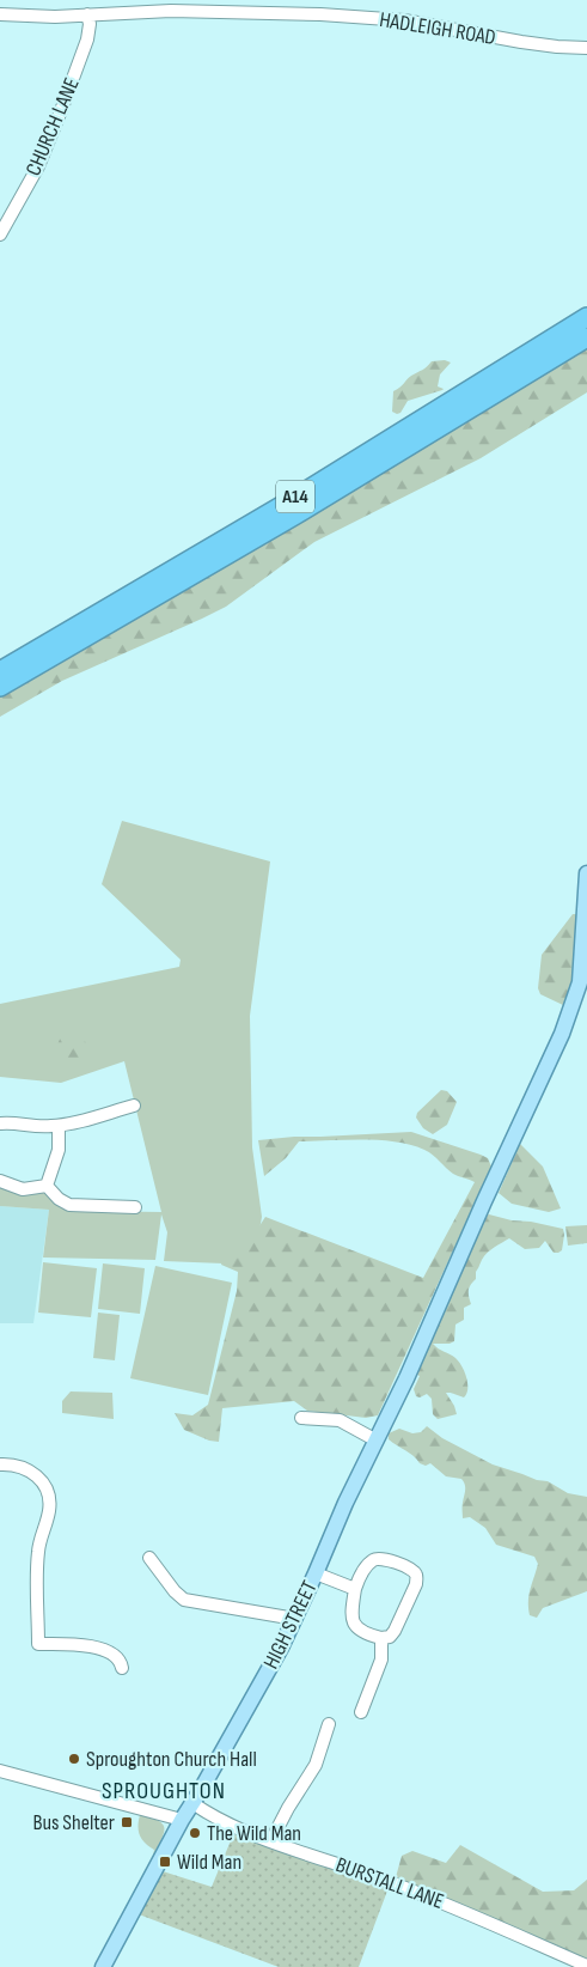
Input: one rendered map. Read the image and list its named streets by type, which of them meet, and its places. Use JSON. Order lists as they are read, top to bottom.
{
  "streets": {
    "highway": ["A14"],
    "main road": ["HIGH STREET"],
    "street": ["HADLEIGH ROAD", "CHURCH LANE", "BURSTALL LANE"]
  },
  "crossings": [
    ["HADLEIGH ROAD", "CHURCH LANE"],
    ["HIGH STREET", "BURSTALL LANE"]
  ],
  "districts": ["SPROUGHTON"],
  "places": {
    "other": ["Sproughton Church Hall", "The Wild Man"],
    "transit": ["Bus Shelter", "Wild Man"]
  }
}
